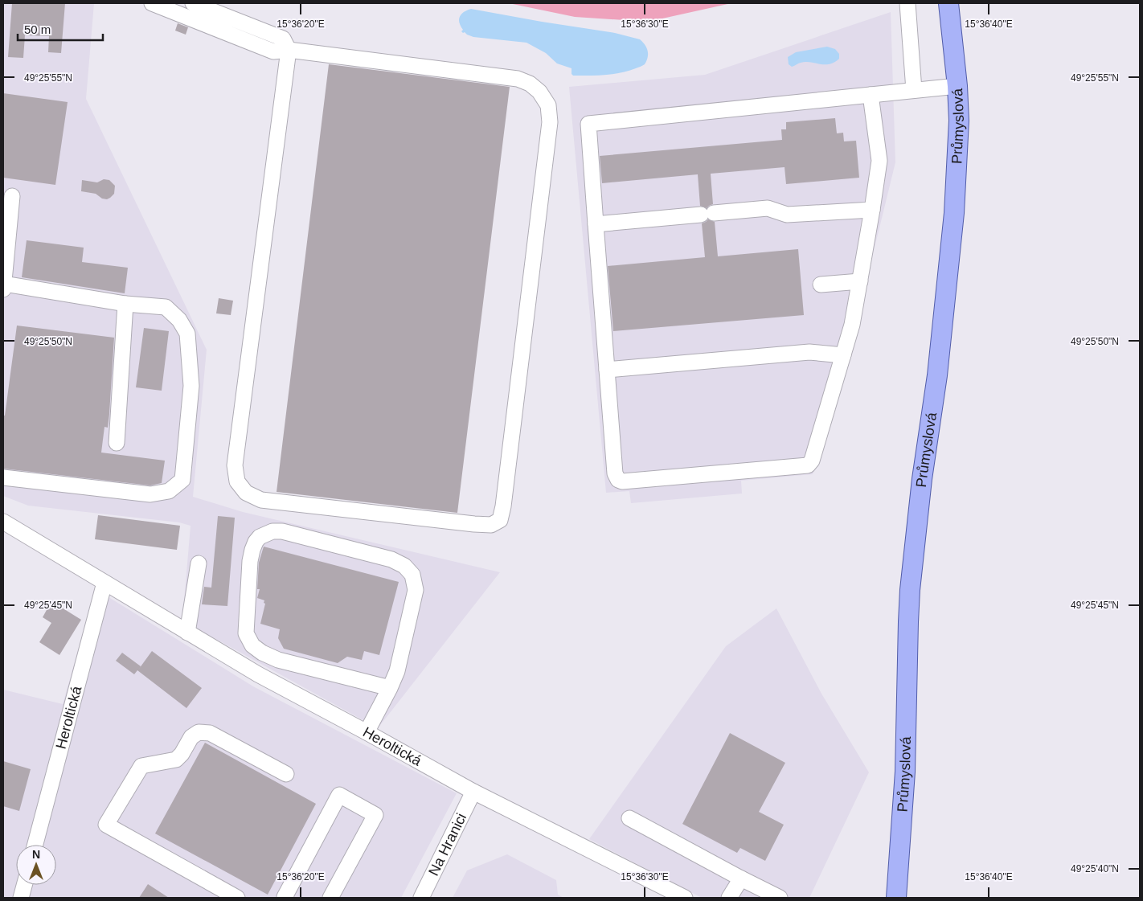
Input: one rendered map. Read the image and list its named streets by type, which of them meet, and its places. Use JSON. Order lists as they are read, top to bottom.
{
  "streets": {
    "main road": ["Průmyslová"],
    "street": ["Heroltická", "Na Hranici"]
  },
  "crossings": [
    ["Heroltická", "Na Hranici"]
  ],
  "scale_bar": "50 m",
  "north": "top",
  "coordinates": [
    "15°36'20\"E",
    "15°36'30\"E",
    "15°36'40\"E",
    "49°25'55\"N",
    "49°25'50\"N",
    "49°25'45\"N",
    "49°25'40\"N"
  ]
}
